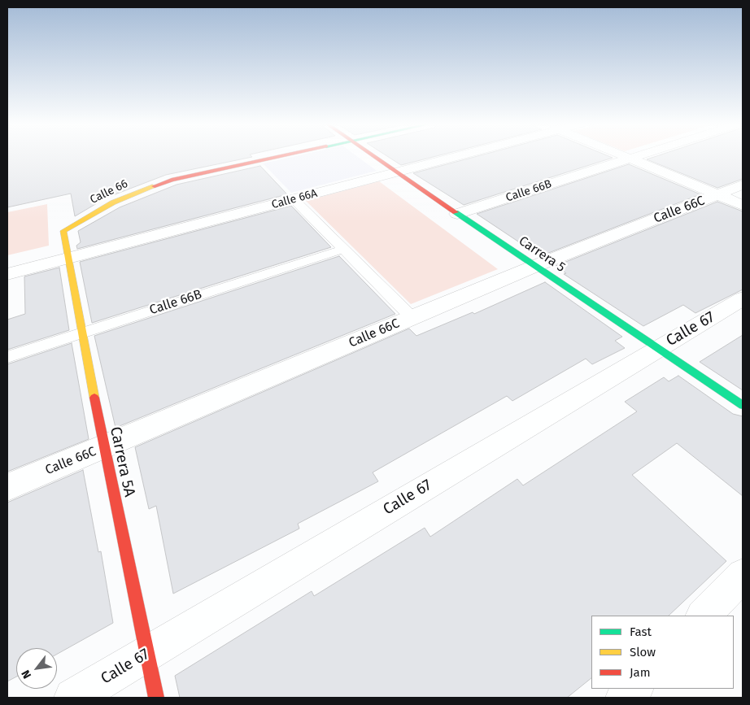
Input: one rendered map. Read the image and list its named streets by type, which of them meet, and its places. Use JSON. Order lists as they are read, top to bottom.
{
  "streets": {
    "street": [
      "Calle 66B",
      "Calle 66",
      "Calle 66A",
      "Calle 66C",
      "Carrera 5",
      "Calle 67",
      "Carrera 5A"
    ]
  },
  "crossings": [
    ["Calle 66B", "Carrera 5"],
    ["Calle 66B", "Carrera 5A"],
    ["Calle 66", "Carrera 5A"],
    ["Calle 66A", "Carrera 5"],
    ["Calle 66A", "Carrera 5A"],
    ["Calle 66C", "Carrera 5"],
    ["Calle 66C", "Carrera 5A"],
    ["Carrera 5", "Calle 67"],
    ["Calle 67", "Carrera 5A"]
  ],
  "legend": ["Fast", "Slow", "Jam"],
  "north": "bottom left"
}
